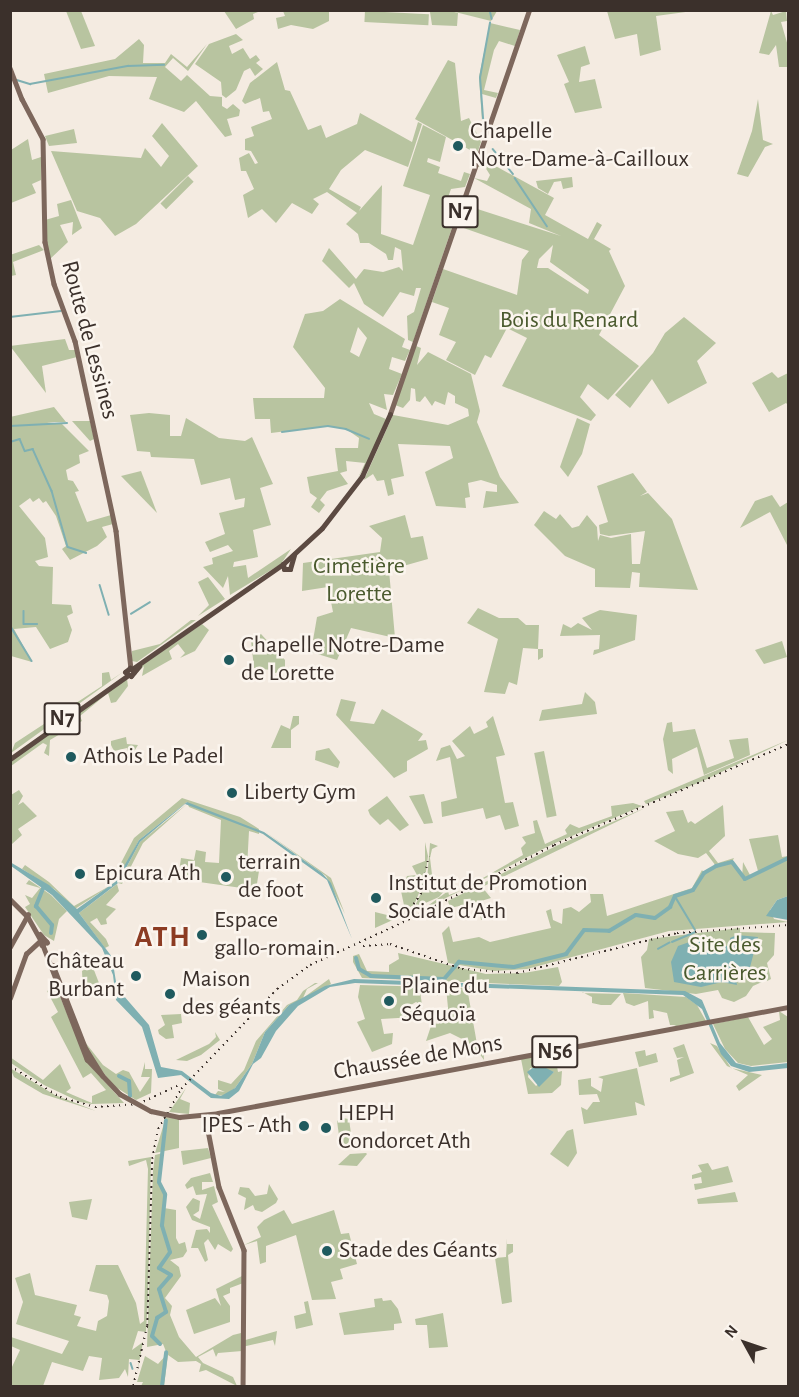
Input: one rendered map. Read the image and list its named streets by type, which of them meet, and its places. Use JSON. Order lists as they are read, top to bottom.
{
  "streets": {
    "highway": ["N7"],
    "main road": ["Route de Lessines", "N56", "Chaussée de Mons"]
  },
  "crossings": [
    ["N7", "Route de Lessines"],
    ["N56", "Chaussée de Mons"]
  ],
  "districts": ["ATH"],
  "parks": ["Bois du Renard", "Cimetière Lorette", "Site des Carrières"],
  "places": [
    "Chapelle Notre-Dame-à-Cailloux",
    "Chapelle Notre-Dame de Lorette",
    "Athois Le Padel",
    "Liberty Gym",
    "Epicura Ath",
    "terrain de foot",
    "Institut de Promotion Sociale d'Ath",
    "Espace gallo-romain",
    "Château Burbant",
    "Maison des géants",
    "Plaine du Séquoïa",
    "IPES - Ath",
    "HEPH Condorcet Ath",
    "Stade des Géants"
  ],
  "north": "top left"
}
